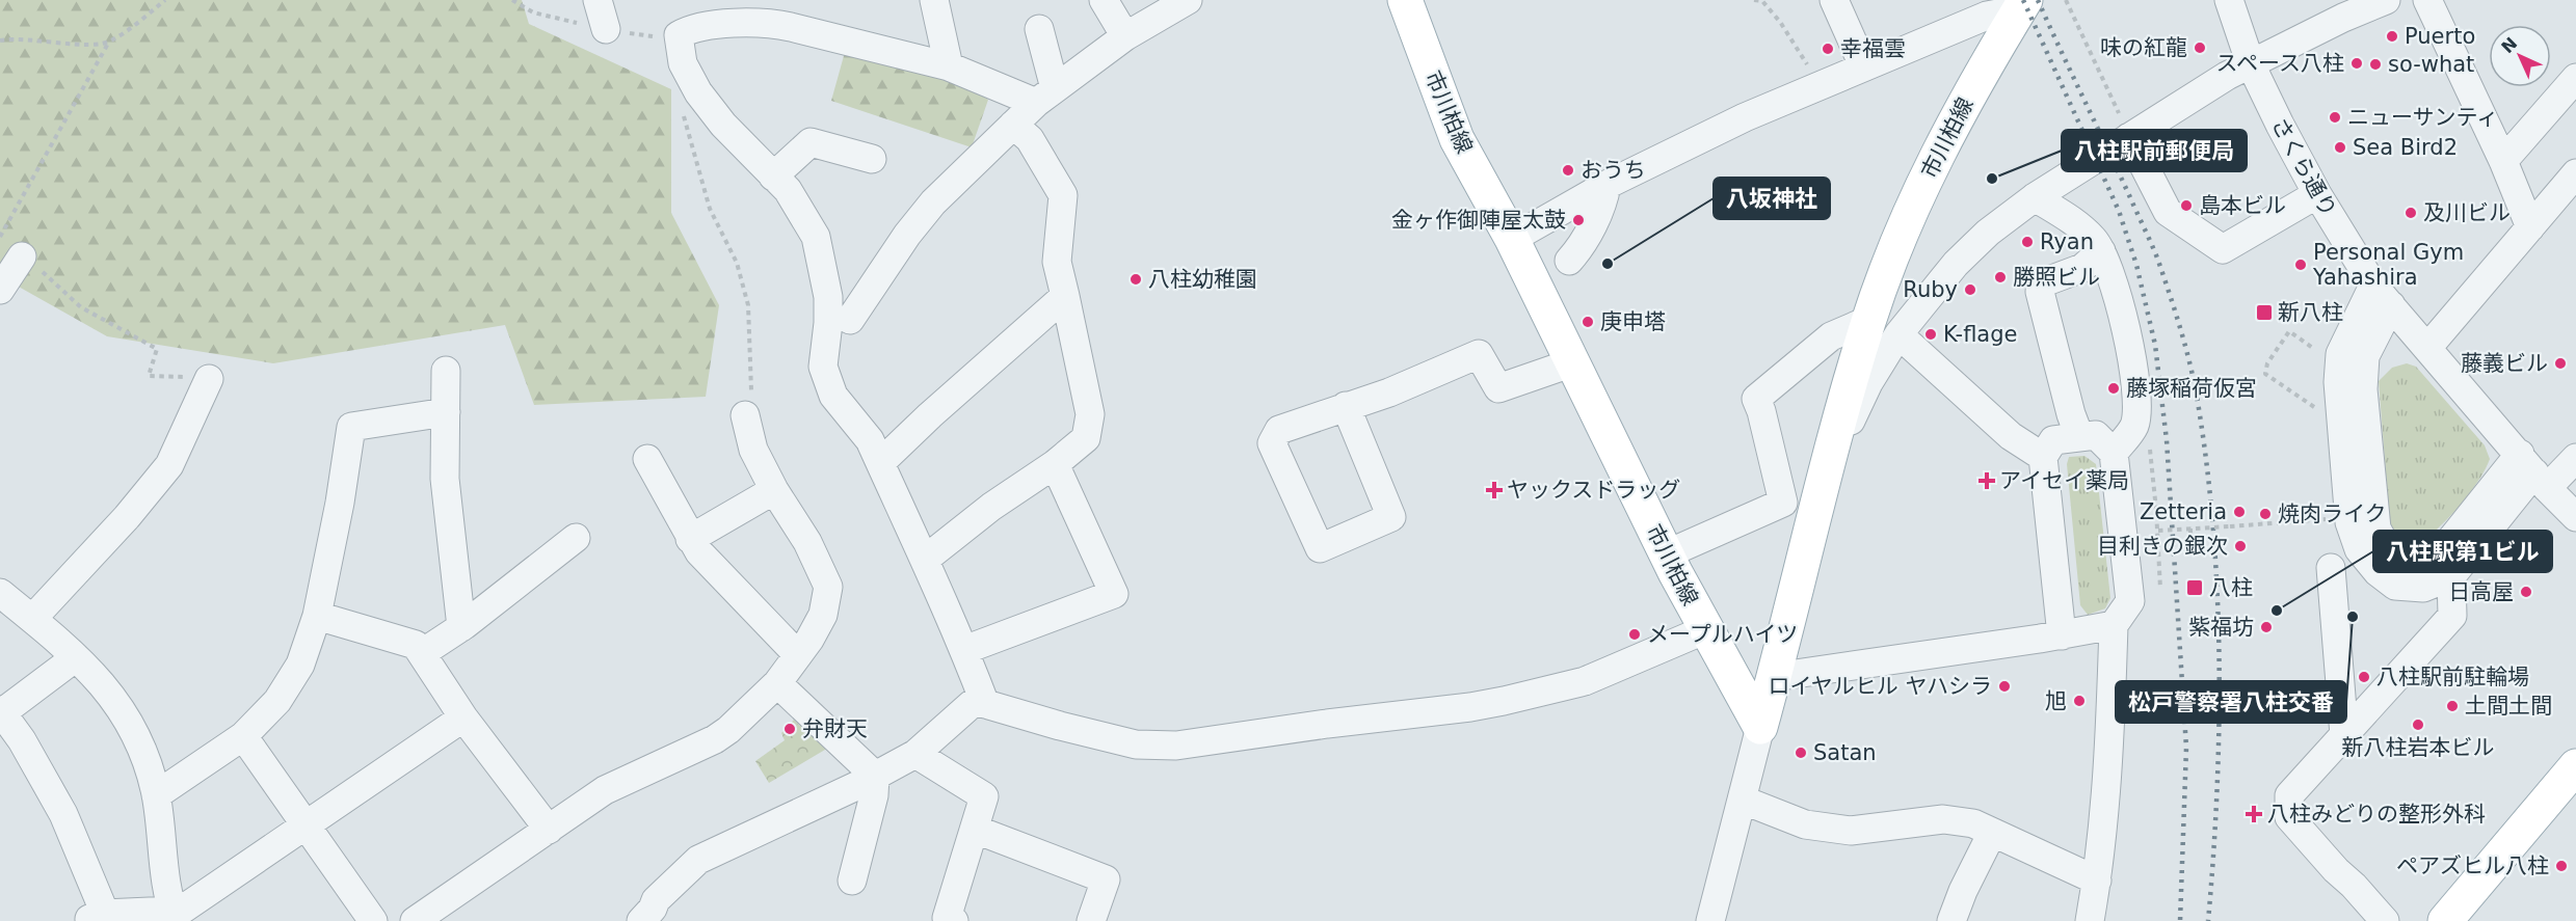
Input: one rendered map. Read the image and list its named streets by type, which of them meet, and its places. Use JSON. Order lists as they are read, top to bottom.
{
  "streets": {
    "main road": ["市川柏線"],
    "street": ["さくら通り"]
  },
  "places": {
    "other": [
      "Puerto",
      "味の紅龍",
      "幸福雲",
      "スペース八柱",
      "so-what",
      "ニューサンティ",
      "Sea Bird2",
      "おうち",
      "八柱駅前郵便局",
      "島本ビル",
      "及川ビル",
      "金ヶ作御陣屋太鼓",
      "Ryan",
      "八坂神社",
      "Personal Gym Yahashira",
      "勝照ビル",
      "八柱幼稚園",
      "Ruby",
      "庚申塔",
      "K-flage",
      "藤義ビル",
      "藤塚稲荷仮宮",
      "Zetteria",
      "焼肉ライク",
      "目利きの銀次",
      "日高屋",
      "八柱駅第1ビル",
      "松戸警察署八柱交番",
      "紫福坊",
      "メープルハイツ",
      "八柱駅前駐輪場",
      "ロイヤルヒル ヤハシラ",
      "旭",
      "土間土間",
      "新八柱岩本ビル",
      "弁財天",
      "Satan",
      "ペアズヒル八柱"
    ],
    "transit": ["新八柱", "八柱"],
    "health": ["アイセイ薬局", "ヤックスドラッグ", "八柱みどりの整形外科"]
  },
  "north": "top left"
}
